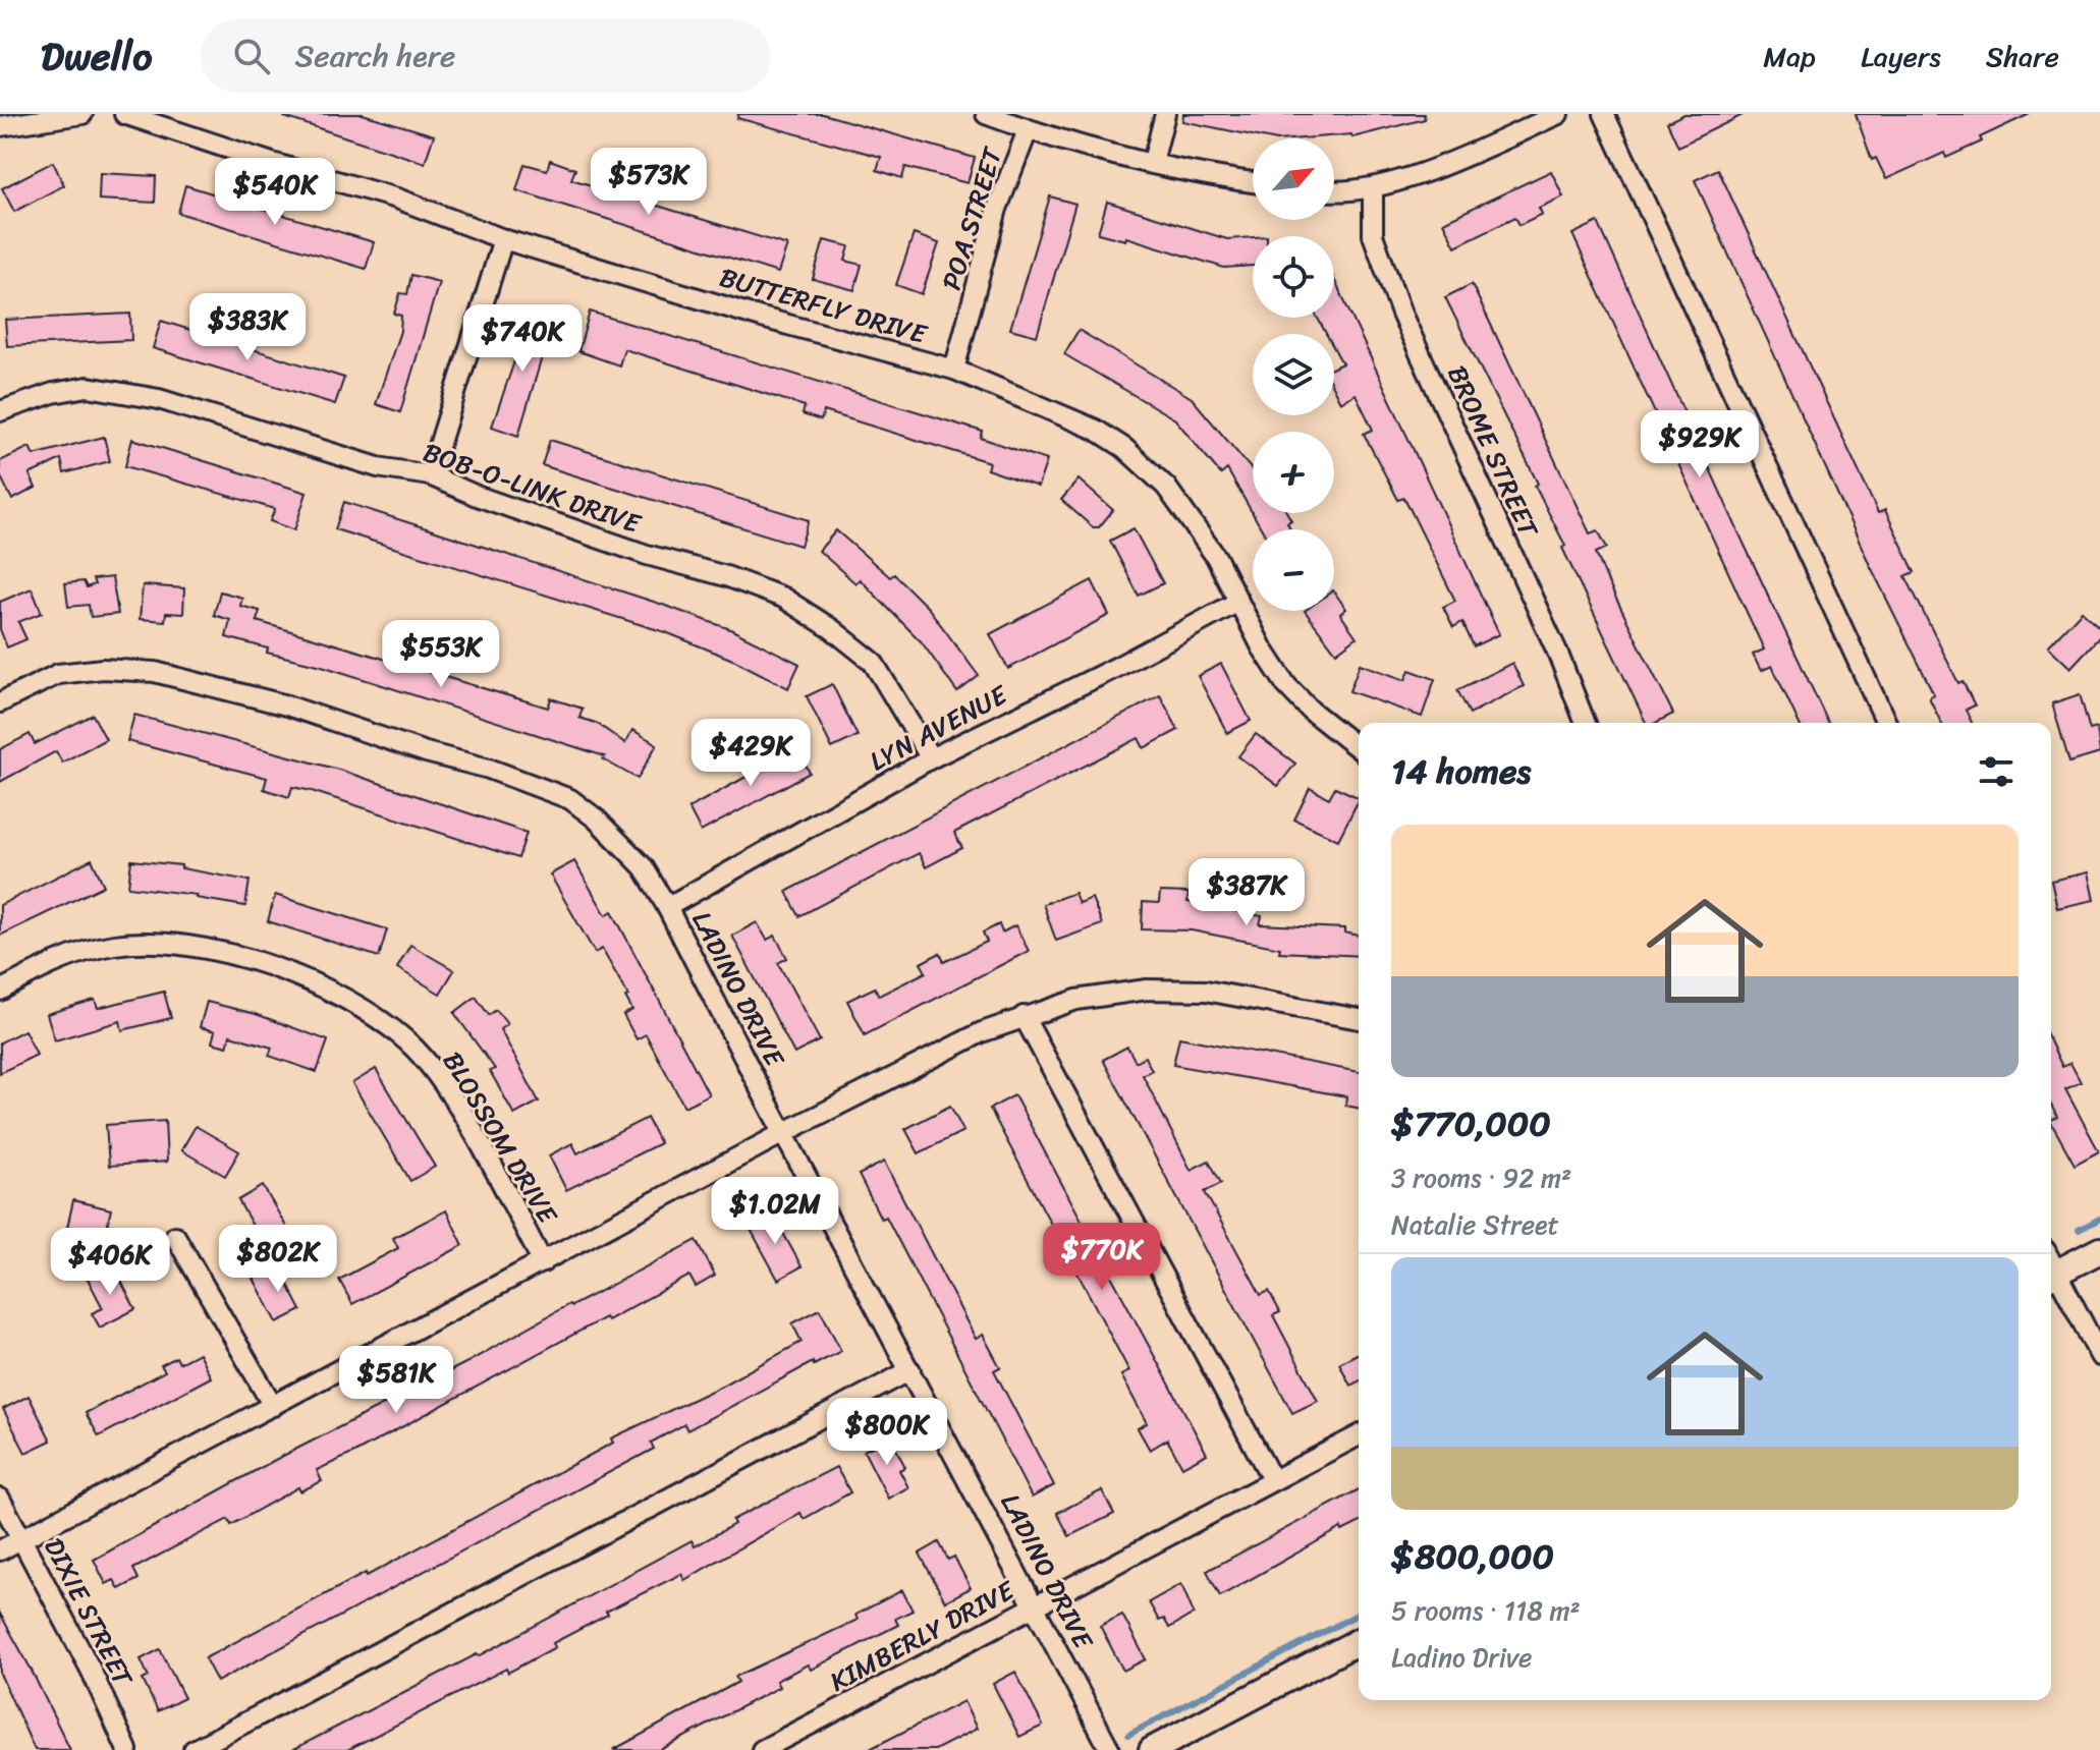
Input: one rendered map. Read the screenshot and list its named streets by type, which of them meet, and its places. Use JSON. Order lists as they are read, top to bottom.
{
  "streets": {
    "street": [
      "POA STREET",
      "BUTTERFLY DRIVE",
      "BROME STREET",
      "BOB-O-LINK DRIVE",
      "LYN AVENUE",
      "LADINO DRIVE",
      "BLOSSOM DRIVE",
      "DIXIE STREET",
      "KIMBERLY DRIVE"
    ]
  },
  "crossings": [
    ["POA STREET", "BUTTERFLY DRIVE"],
    ["BUTTERFLY DRIVE", "LYN AVENUE"],
    ["BOB-O-LINK DRIVE", "LYN AVENUE"],
    ["LYN AVENUE", "LADINO DRIVE"],
    ["LADINO DRIVE", "KIMBERLY DRIVE"]
  ],
  "north": "top right",
  "page": {
    "header": "Dwello",
    "search": "Search here",
    "nav": ["Map", "Layers", "Share"],
    "map_buttons": ["+", "−"],
    "price": [
      "$573K",
      "$540K",
      "$383K",
      "$740K",
      "$929K",
      "$553K",
      "$429K",
      "$387K",
      "$1.02M",
      "$770K",
      "$802K",
      "$406K",
      "$581K",
      "$800K"
    ],
    "heading": "14 homes",
    "list": [
      {
        "name": "$770,000",
        "note": "3 rooms · 92 m² · Natalie Street"
      },
      {
        "name": "$800,000",
        "note": "5 rooms · 118 m² · Ladino Drive"
      }
    ]
  }
}
